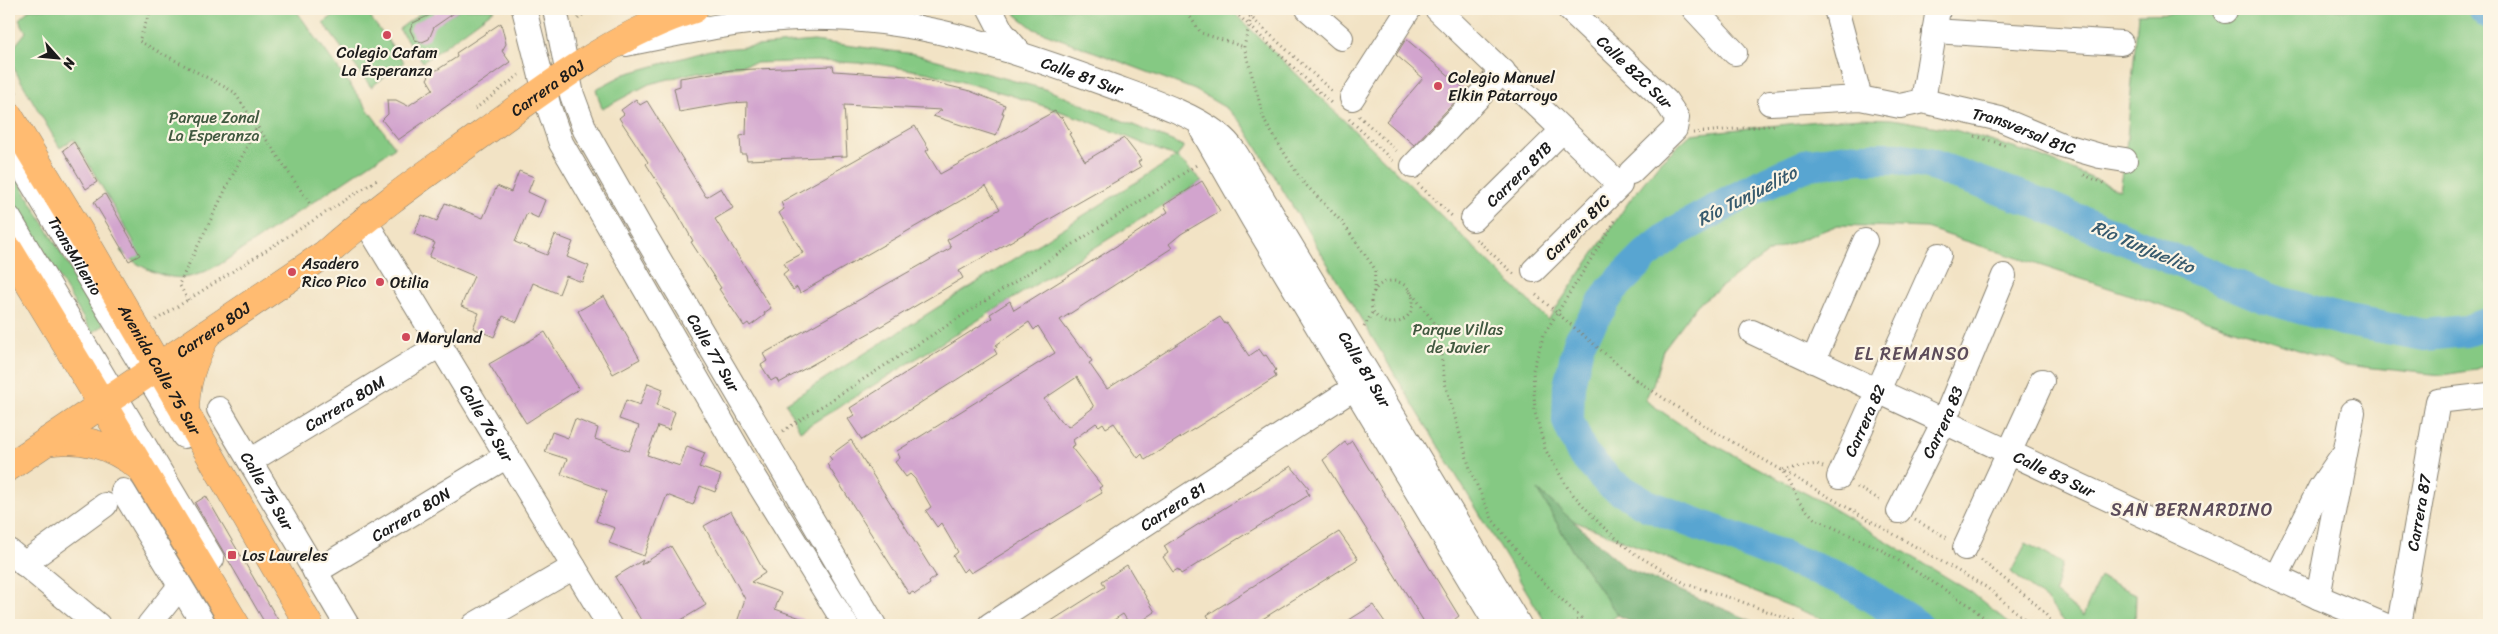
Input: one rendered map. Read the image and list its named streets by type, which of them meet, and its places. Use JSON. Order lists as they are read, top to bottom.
{
  "streets": {
    "main road": ["Carrera 80J", "Avenida Calle 75 Sur"],
    "street": [
      "Calle 82C Sur",
      "Calle 81 Sur",
      "Transversal 81C",
      "Carrera 81B",
      "Carrera 81C",
      "TransMilenio",
      "Calle 77 Sur",
      "Carrera 80M",
      "Carrera 82",
      "Calle 76 Sur",
      "Carrera 83",
      "Calle 83 Sur",
      "Calle 75 Sur",
      "Carrera 81",
      "Carrera 87",
      "Carrera 80N"
    ]
  },
  "crossings": [
    ["Calle 82C Sur", "Carrera 81C"],
    ["Calle 81 Sur", "Carrera 80J"],
    ["Calle 81 Sur", "Carrera 81"],
    ["Carrera 80J", "TransMilenio"],
    ["Carrera 80J", "Calle 77 Sur"],
    ["Carrera 80J", "Avenida Calle 75 Sur"],
    ["Carrera 80J", "Calle 76 Sur"],
    ["TransMilenio", "Avenida Calle 75 Sur"],
    ["Carrera 80M", "Calle 76 Sur"],
    ["Carrera 80M", "Calle 75 Sur"],
    ["Carrera 82", "Calle 83 Sur"],
    ["Calle 76 Sur", "Carrera 80N"],
    ["Carrera 83", "Calle 83 Sur"],
    ["Calle 75 Sur", "Carrera 80N"]
  ],
  "districts": ["EL REMANSO", "SAN BERNARDINO"],
  "water": ["Río Tunjuelito"],
  "parks": ["Parque Zonal La Esperanza", "Parque Villas de Javier"],
  "places": {
    "other": [
      "Colegio Cafam La Esperanza",
      "Colegio Manuel Elkin Patarroyo",
      "Asadero Rico Pico",
      "Otilia",
      "Maryland"
    ],
    "transit": ["Los Laureles"]
  },
  "north": "bottom right"
}
